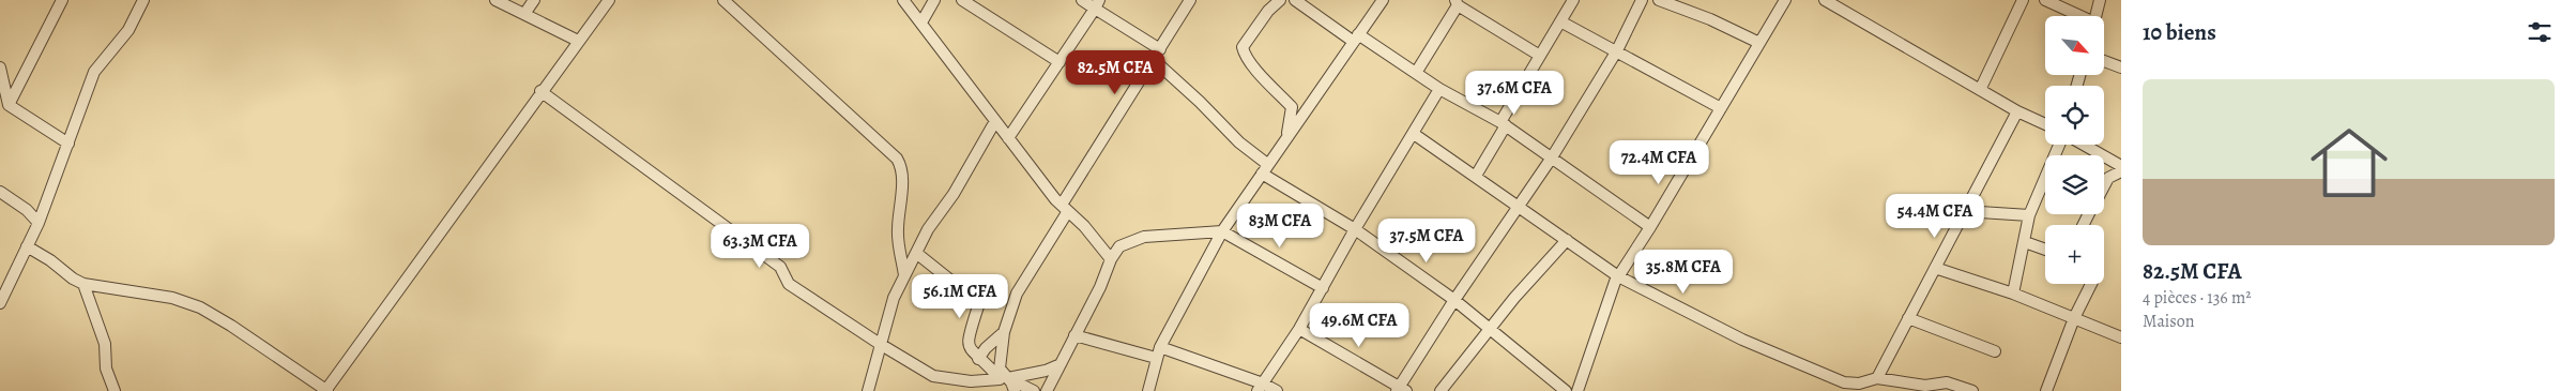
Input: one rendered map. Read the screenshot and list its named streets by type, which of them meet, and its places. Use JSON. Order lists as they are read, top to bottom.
{
  "north": "bottom right",
  "page": {
    "heading": "10 biens",
    "map_buttons": "+",
    "price": [
      "82.5M CFA",
      "37.6M CFA",
      "72.4M CFA",
      "54.4M CFA",
      "83M CFA",
      "37.5M CFA",
      "63.3M CFA",
      "35.8M CFA",
      "56.1M CFA",
      "49.6M CFA"
    ],
    "list": [
      {
        "name": "82.5M CFA",
        "note": "4 pièces · 136 m² · Maison"
      }
    ]
  }
}
